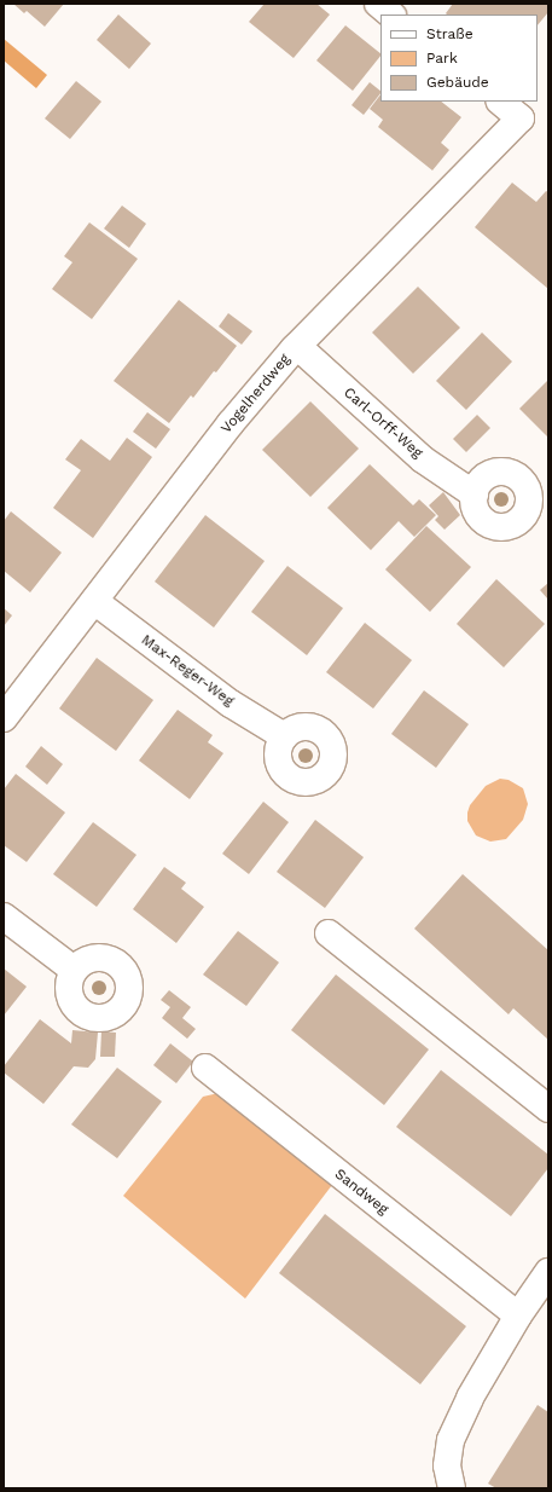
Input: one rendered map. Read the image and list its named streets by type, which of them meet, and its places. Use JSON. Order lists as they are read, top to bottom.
{
  "streets": {
    "street": [
      "Vogelherdweg",
      "Carl-Orff-Weg",
      "Max-Reger-Weg",
      "Sandweg"
    ]
  },
  "crossings": [
    ["Vogelherdweg", "Carl-Orff-Weg"],
    ["Vogelherdweg", "Max-Reger-Weg"]
  ],
  "legend": ["Straße", "Park", "Gebäude"]
}
